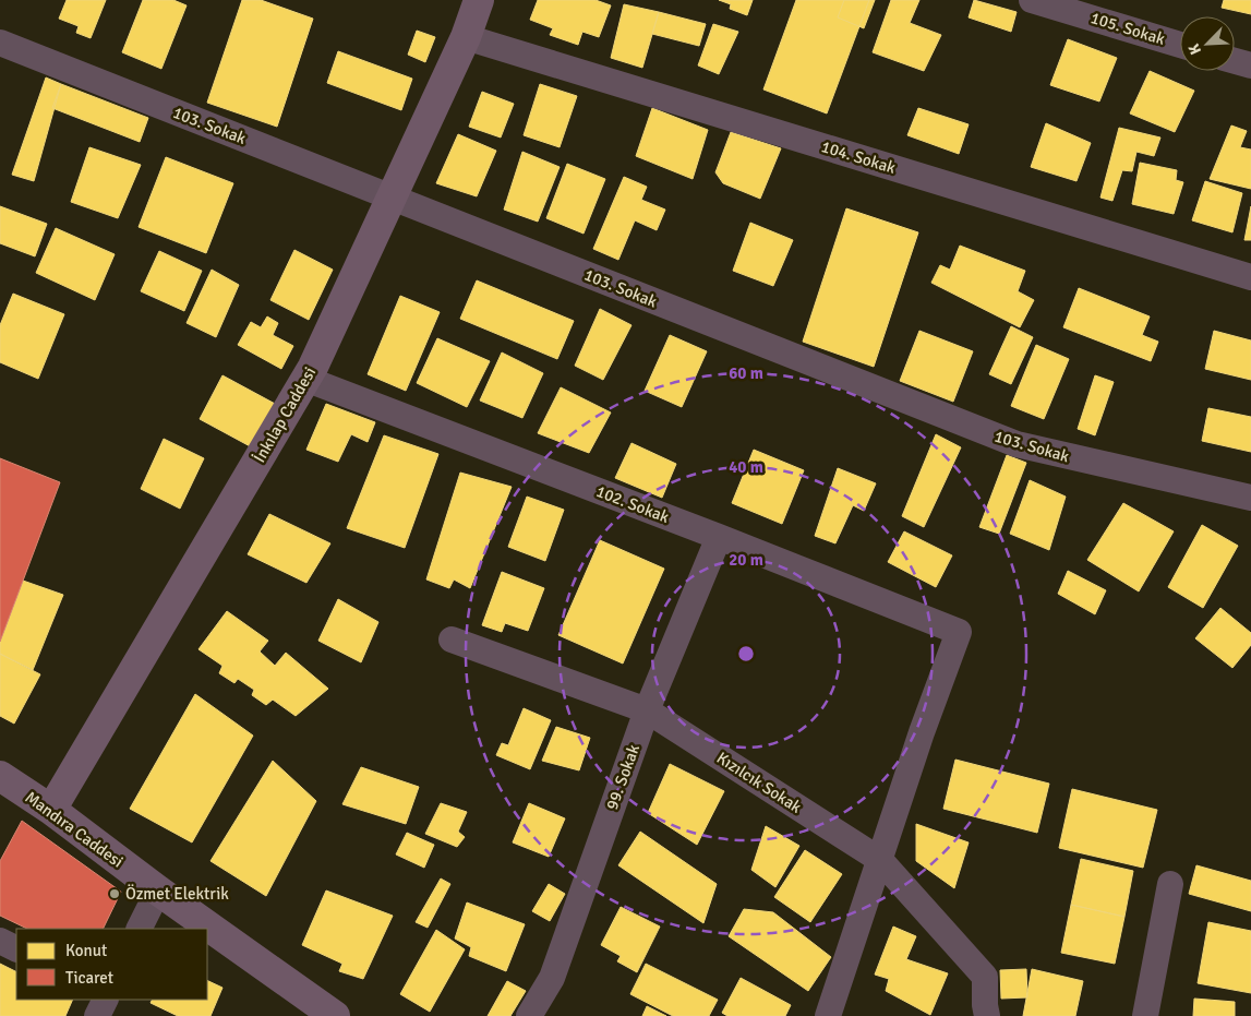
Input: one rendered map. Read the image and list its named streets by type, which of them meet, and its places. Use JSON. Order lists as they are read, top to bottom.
{
  "streets": {
    "street": [
      "105. Sokak",
      "103. Sokak",
      "104. Sokak",
      "İnkılap Caddesi",
      "102. Sokak",
      "99. Sokak",
      "Kızılcık Sokak",
      "Mandıra Caddesi"
    ]
  },
  "crossings": [
    ["103. Sokak", "İnkılap Caddesi"],
    ["104. Sokak", "İnkılap Caddesi"],
    ["İnkılap Caddesi", "102. Sokak"],
    ["İnkılap Caddesi", "Mandıra Caddesi"],
    ["102. Sokak", "99. Sokak"],
    ["102. Sokak", "Kızılcık Sokak"],
    ["99. Sokak", "Kızılcık Sokak"]
  ],
  "places": ["Özmet Elektrik"],
  "legend": ["Konut", "Ticaret"],
  "north": "bottom left",
  "rings": ["60 m", "40 m", "20 m"]
}
